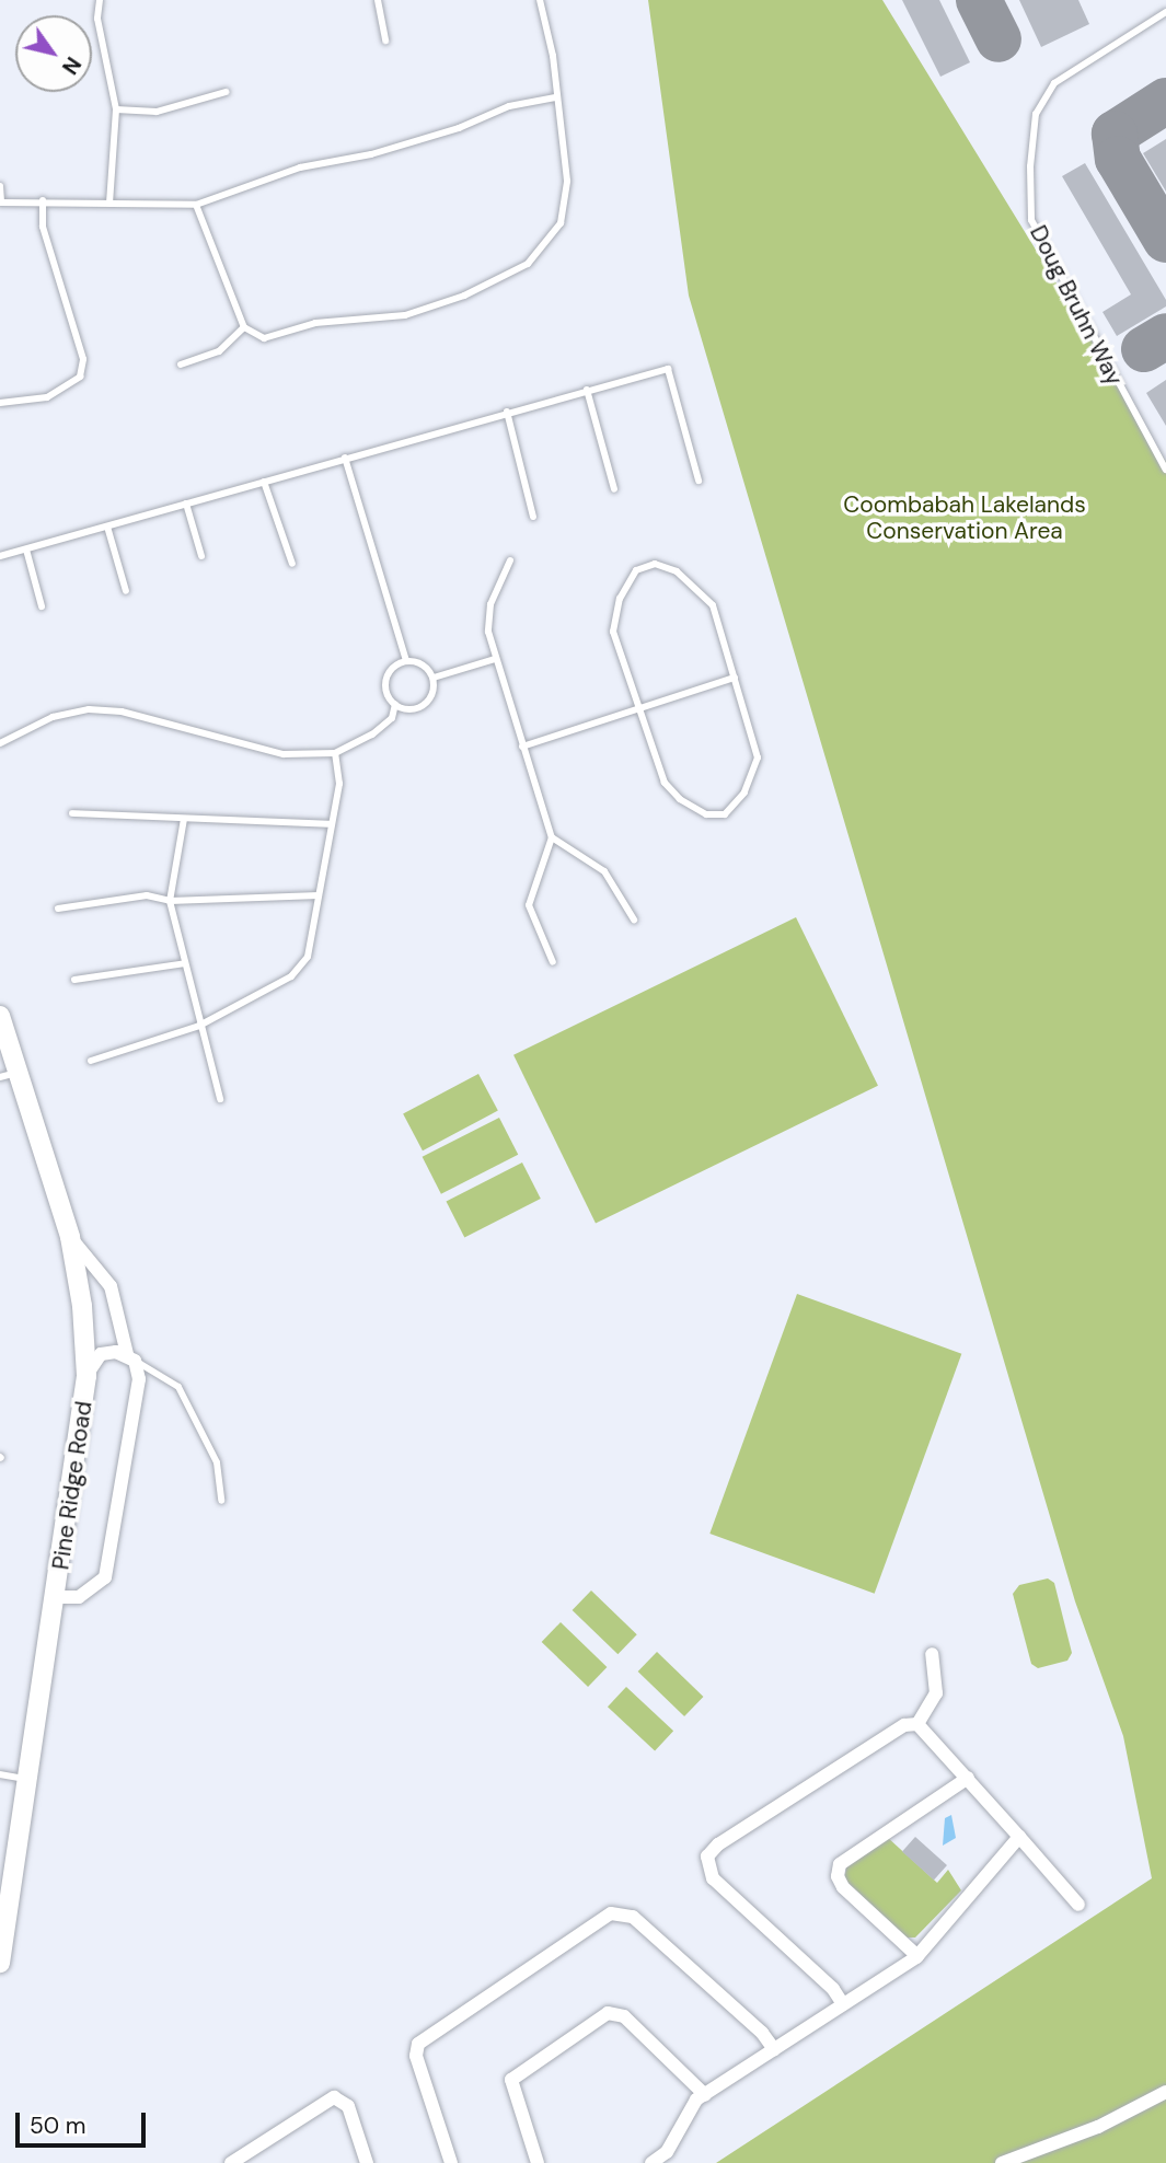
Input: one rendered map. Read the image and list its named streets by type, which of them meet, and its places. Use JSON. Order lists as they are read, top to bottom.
{
  "streets": {
    "street": ["Pine Ridge Road"],
    "lane": ["Doug Bruhn Way"]
  },
  "parks": ["Coombabah Lakelands Conservation Area"],
  "scale_bar": "50 m",
  "north": "bottom right"
}
